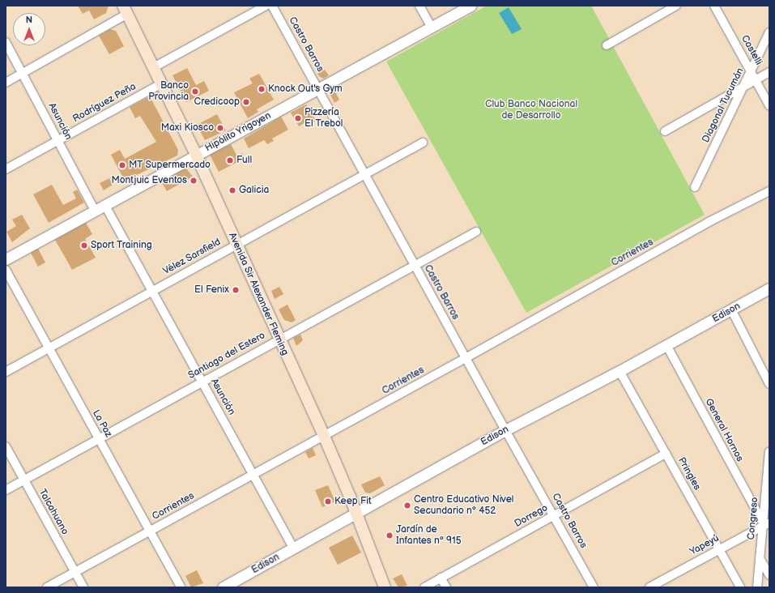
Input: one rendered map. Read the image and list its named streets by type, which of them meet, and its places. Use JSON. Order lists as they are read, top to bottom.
{
  "streets": {
    "main road": ["Avenida Sir Alexander Fleming"],
    "street": [
      "Castro Barros",
      "Castelli",
      "Rodríguez Peña",
      "Diagonal Tucumán",
      "Asunción",
      "Hipólito Yrigoyen",
      "Corrientes",
      "Vélez Sarsfield",
      "Edison",
      "Santiago del Estero",
      "La Paz",
      "General Hornos",
      "Pringles",
      "Talcahuano",
      "Dorrego",
      "Congreso",
      "Yapeyú"
    ]
  },
  "crossings": [
    ["Castro Barros", "Hipólito Yrigoyen"],
    ["Castro Barros", "Corrientes"],
    ["Castro Barros", "Vélez Sarsfield"],
    ["Castro Barros", "Edison"],
    ["Castro Barros", "Santiago del Estero"],
    ["Castro Barros", "Dorrego"],
    ["Castelli", "Diagonal Tucumán"],
    ["Rodríguez Peña", "Asunción"],
    ["Rodríguez Peña", "Avenida Sir Alexander Fleming"],
    ["Asunción", "Hipólito Yrigoyen"],
    ["Asunción", "Corrientes"],
    ["Asunción", "Vélez Sarsfield"],
    ["Asunción", "Edison"],
    ["Asunción", "Santiago del Estero"],
    ["Hipólito Yrigoyen", "Avenida Sir Alexander Fleming"],
    ["Corrientes", "Avenida Sir Alexander Fleming"],
    ["Corrientes", "La Paz"],
    ["Corrientes", "Talcahuano"],
    ["Vélez Sarsfield", "Avenida Sir Alexander Fleming"],
    ["Vélez Sarsfield", "La Paz"],
    ["Avenida Sir Alexander Fleming", "Edison"],
    ["Avenida Sir Alexander Fleming", "Santiago del Estero"],
    ["Edison", "General Hornos"],
    ["Edison", "Pringles"],
    ["Santiago del Estero", "La Paz"],
    ["Santiago del Estero", "Talcahuano"],
    ["General Hornos", "Congreso"],
    ["General Hornos", "Yapeyú"],
    ["Pringles", "Dorrego"],
    ["Pringles", "Yapeyú"],
    ["Congreso", "Yapeyú"]
  ],
  "parks": ["Club Banco Nacional de Desarrollo"],
  "places": [
    "Knock Out's Gym",
    "Banco Provincia",
    "Credicoop",
    "Pizzería El Trebol",
    "Maxi Kiosco",
    "Full",
    "MT Supermercado",
    "Montjuic Eventos",
    "Galicia",
    "Sport Training",
    "El Fenix",
    "Keep Fit",
    "Centro Educativo Nivel Secundario nº 452",
    "Jardín de Infantes nº 915"
  ],
  "north": "top"
}
